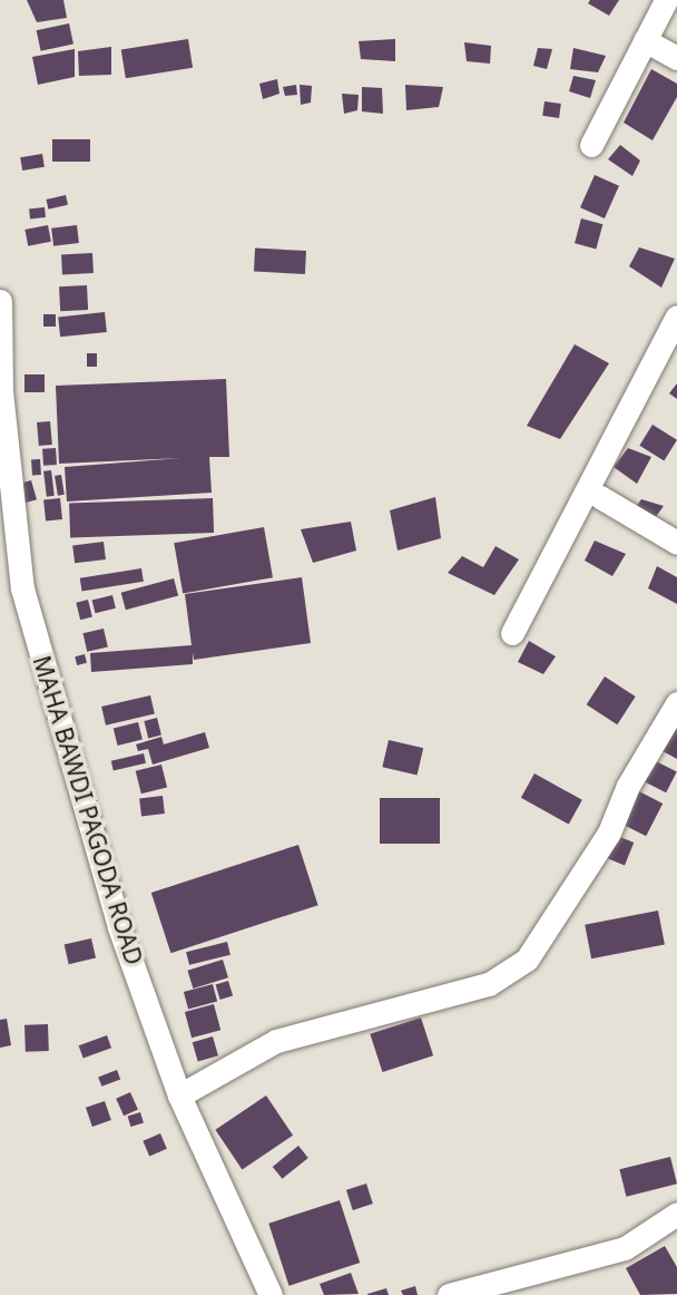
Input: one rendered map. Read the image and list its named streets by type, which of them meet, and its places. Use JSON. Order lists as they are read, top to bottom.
{
  "streets": {
    "street": ["MAHA BAWDI PAGODA ROAD"]
  }
}
